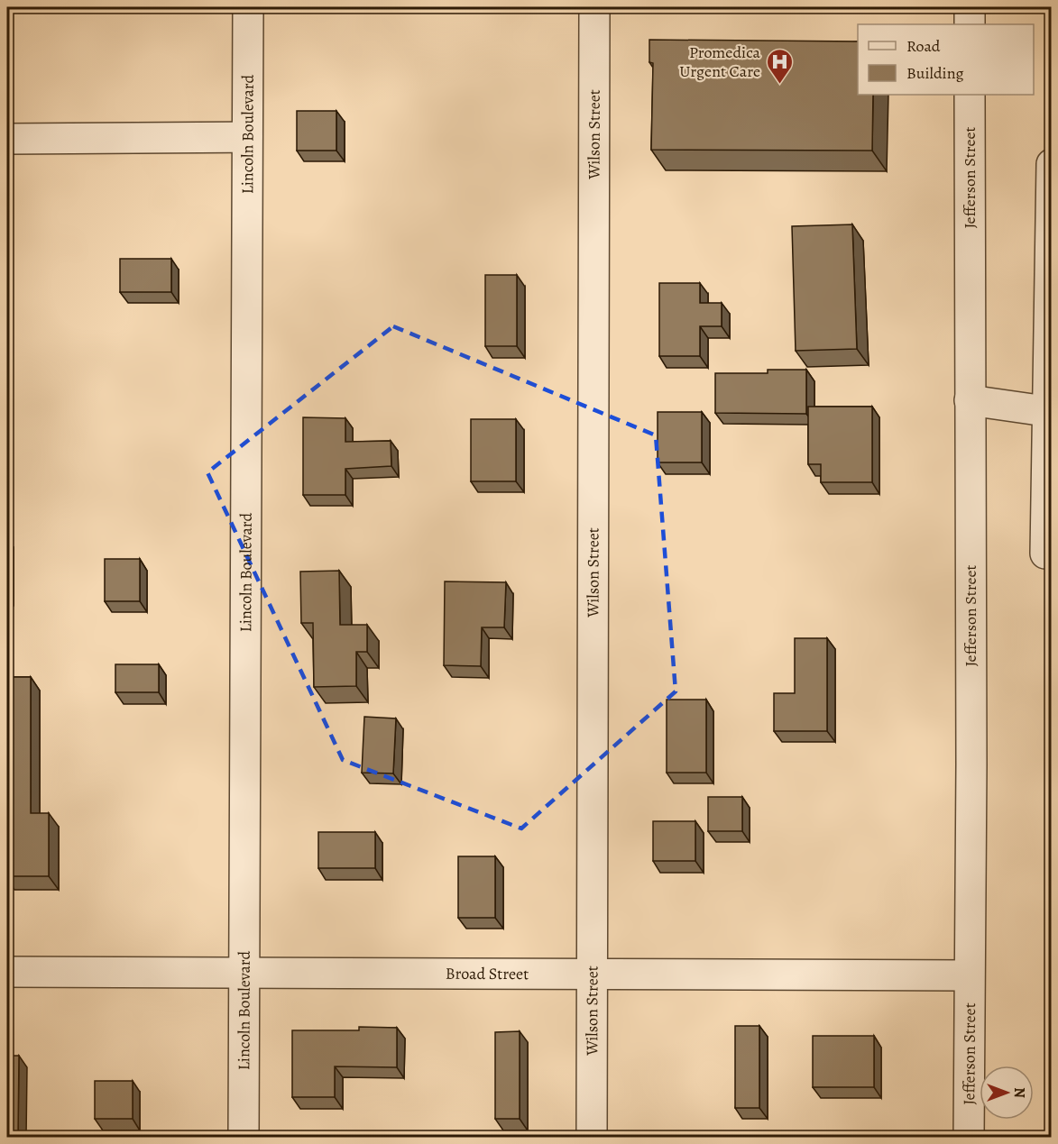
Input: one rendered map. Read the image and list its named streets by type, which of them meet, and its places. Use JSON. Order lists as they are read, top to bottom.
{
  "streets": {
    "street": [
      "Wilson Street",
      "Lincoln Boulevard",
      "Jefferson Street",
      "Broad Street"
    ]
  },
  "crossings": [
    ["Wilson Street", "Broad Street"],
    ["Lincoln Boulevard", "Broad Street"],
    ["Jefferson Street", "Broad Street"]
  ],
  "places": {
    "hospital": ["Promedica Urgent Care"]
  },
  "legend": ["Road", "Building"],
  "north": "right"
}
